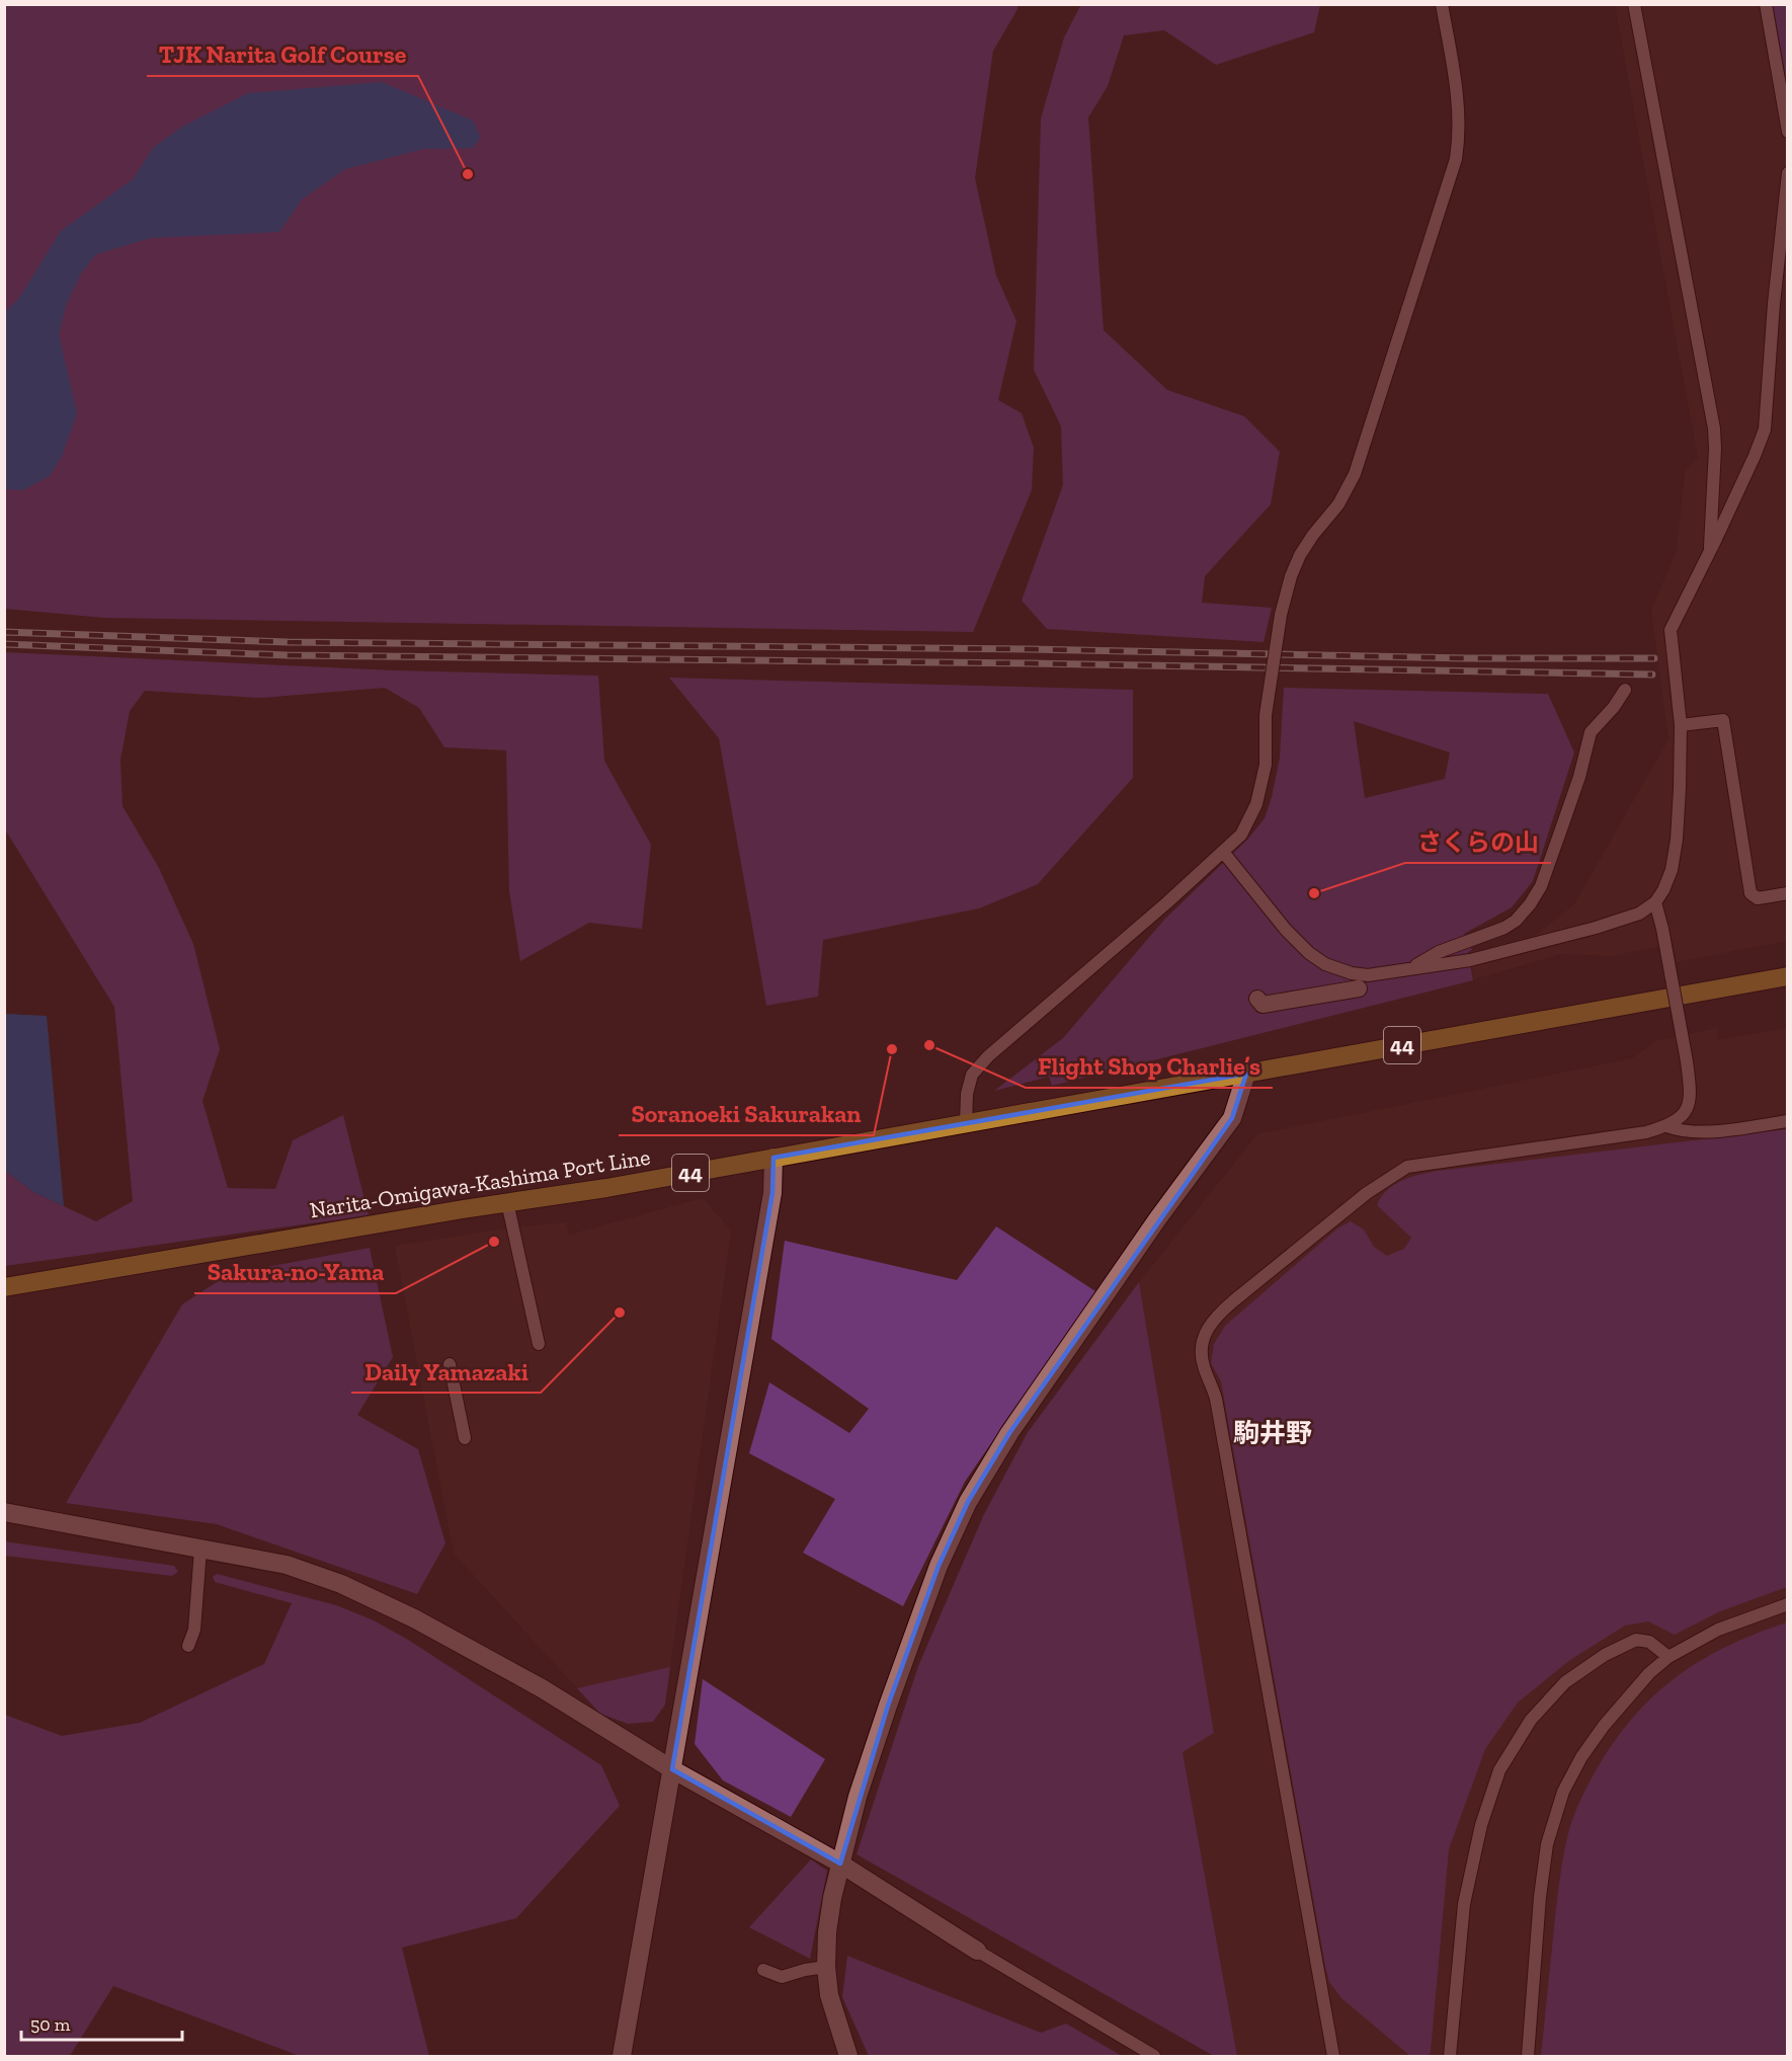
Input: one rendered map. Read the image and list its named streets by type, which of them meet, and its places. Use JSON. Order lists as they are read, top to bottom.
{
  "streets": {
    "main road": ["44", "Narita-Omigawa-Kashima Port Line"]
  },
  "districts": ["駒井野"],
  "places": [
    "TJK Narita Golf Course",
    "さくらの山",
    "Flight Shop Charlie’s",
    "Soranoeki Sakurakan",
    "Sakura-no-Yama",
    "Daily Yamazaki"
  ],
  "scale_bar": "50 m"
}
